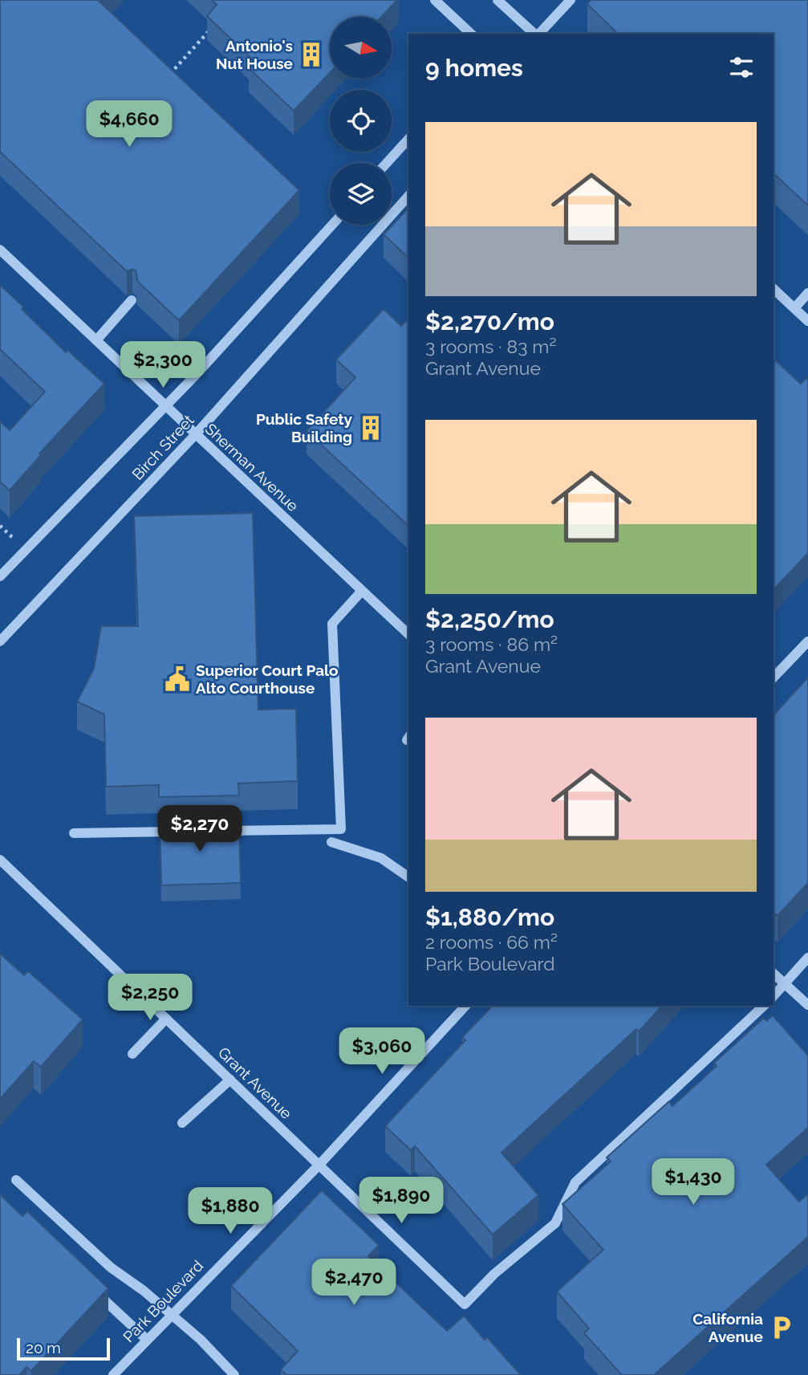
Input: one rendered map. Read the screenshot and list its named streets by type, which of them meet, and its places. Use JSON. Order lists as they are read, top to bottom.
{
  "streets": {
    "street": [
      "Birch Street",
      "Sherman Avenue",
      "Grant Avenue",
      "Park Boulevard"
    ]
  },
  "crossings": [
    ["Birch Street", "Sherman Avenue"],
    ["Grant Avenue", "Park Boulevard"]
  ],
  "places": {
    "building": ["Antonio's Nut House", "Public Safety Building"],
    "public building": ["Superior Court Palo Alto Courthouse"],
    "parking": ["California Avenue"]
  },
  "scale_bar": "20 m",
  "north": "right",
  "page": {
    "heading": "9 homes",
    "price": [
      "$4,660",
      "$2,300",
      "$2,270",
      "$2,250",
      "$3,060",
      "$1,430",
      "$1,890",
      "$1,880",
      "$2,470"
    ],
    "list": [
      {
        "name": "$2,270/mo",
        "note": "3 rooms · 83 m² · Grant Avenue"
      },
      {
        "name": "$2,250/mo",
        "note": "3 rooms · 86 m² · Grant Avenue"
      },
      {
        "name": "$1,880/mo",
        "note": "2 rooms · 66 m² · Park Boulevard"
      }
    ],
    "scale": "20 m"
  }
}
